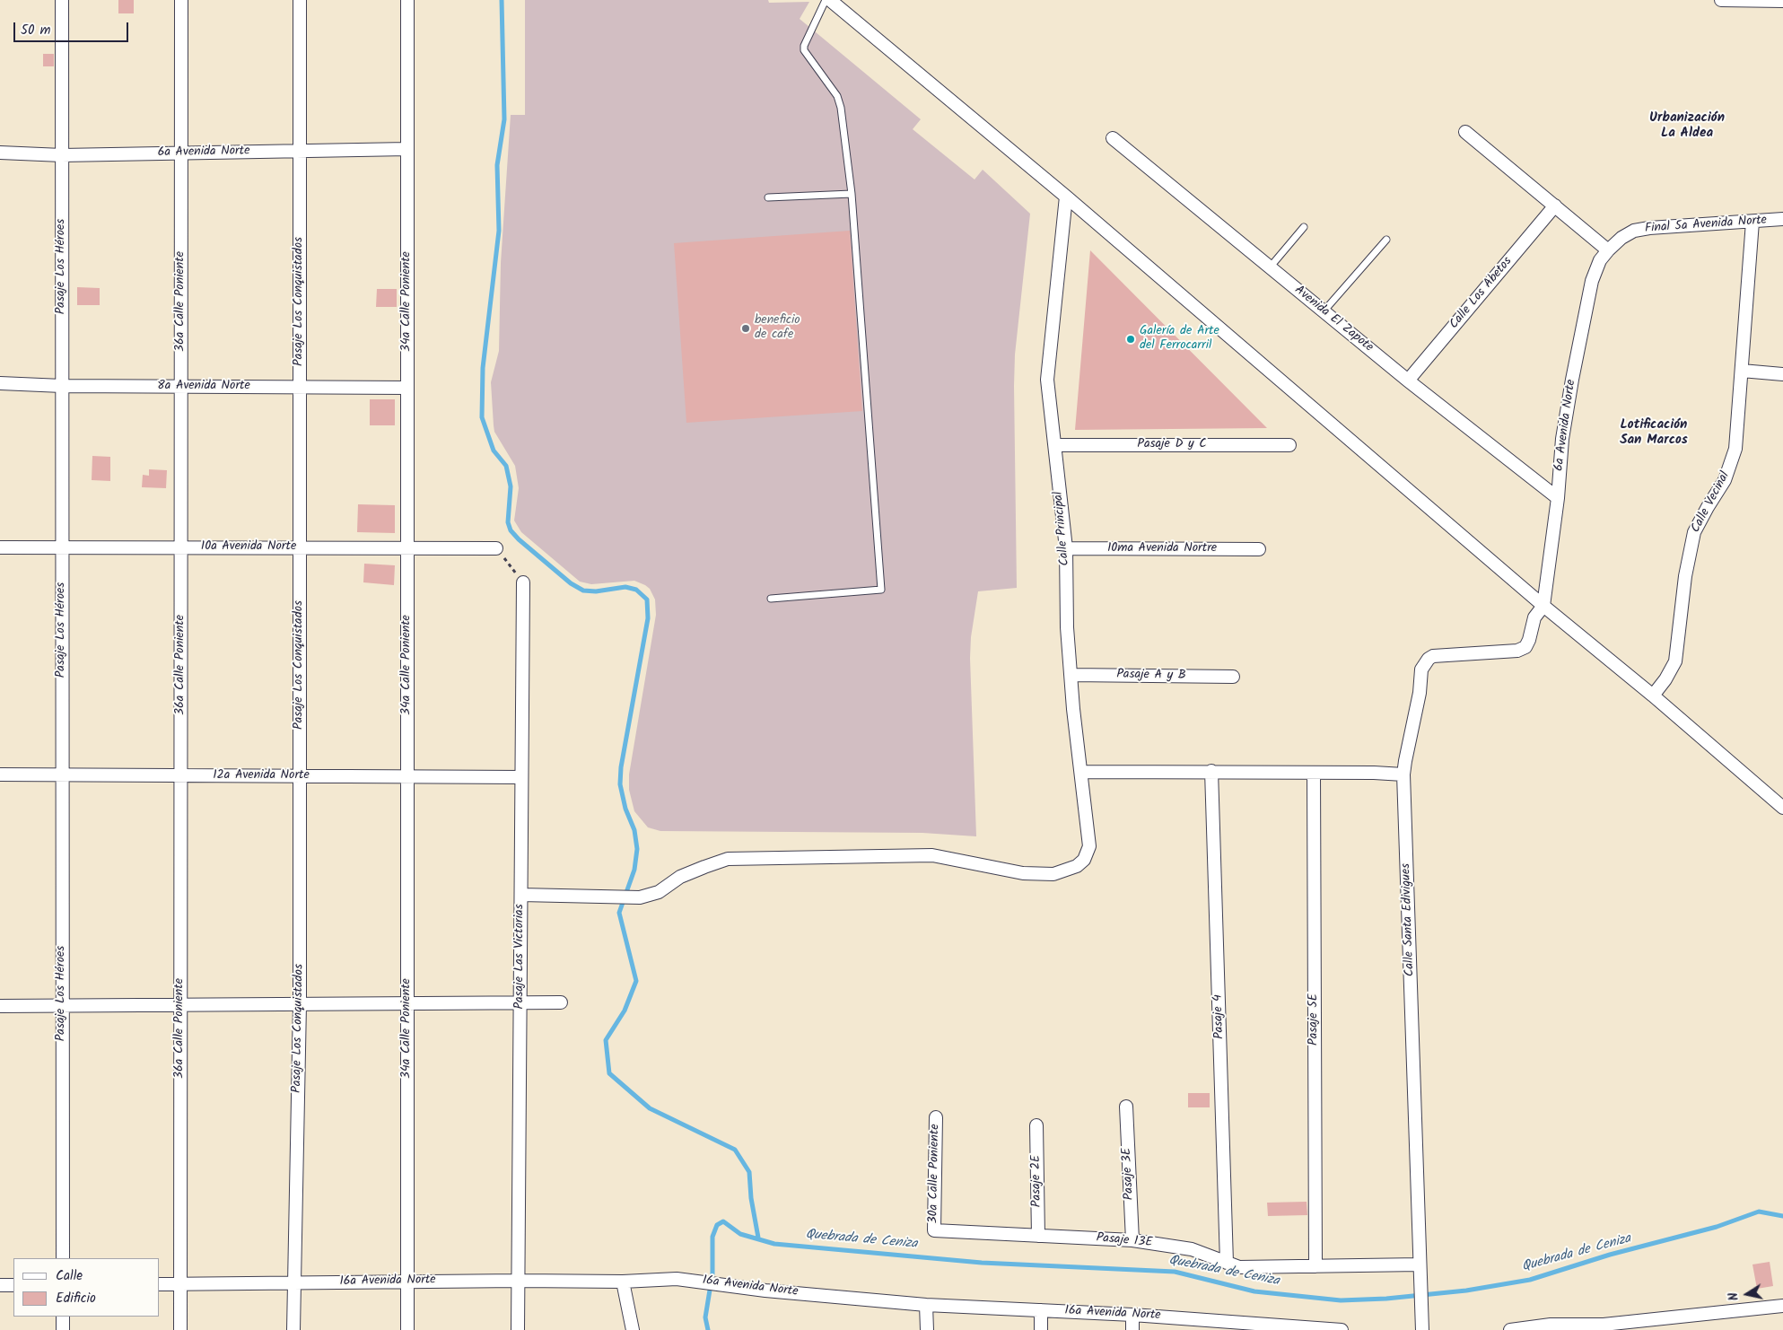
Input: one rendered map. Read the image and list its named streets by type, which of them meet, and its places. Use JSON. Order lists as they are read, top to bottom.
{
  "streets": {
    "street": [
      "6a Avenida Norte",
      "Final 5a Avenida Norte",
      "Pasaje Los Héroes",
      "Calle Los Abetos",
      "36a Calle Poniente",
      "Pasaje Los Conquistados",
      "34a Calle Poniente",
      "Avenida El Zapote",
      "8a Avenida Norte",
      "Pasaje D y C",
      "Calle Vecinal",
      "Calle Principal",
      "10a Avenida Norte",
      "10ma Avenida Nortre",
      "Pasaje A y B",
      "12a Avenida Norte",
      "Calle Santa Edivigues",
      "Pasaje Las Victorias",
      "Pasaje 4",
      "Pasaje 5E",
      "30a Calle Poniente",
      "Pasaje 3E",
      "Pasaje 2E",
      "Pasaje 13E",
      "16a Avenida Norte"
    ]
  },
  "crossings": [
    ["6a Avenida Norte", "Final 5a Avenida Norte"],
    ["6a Avenida Norte", "Pasaje Los Héroes"],
    ["6a Avenida Norte", "36a Calle Poniente"],
    ["6a Avenida Norte", "Pasaje Los Conquistados"],
    ["6a Avenida Norte", "34a Calle Poniente"],
    ["6a Avenida Norte", "Avenida El Zapote"],
    ["6a Avenida Norte", "Calle Santa Edivigues"],
    ["Final 5a Avenida Norte", "Calle Vecinal"],
    ["Pasaje Los Héroes", "8a Avenida Norte"],
    ["Pasaje Los Héroes", "10a Avenida Norte"],
    ["Pasaje Los Héroes", "12a Avenida Norte"],
    ["Calle Los Abetos", "Avenida El Zapote"],
    ["36a Calle Poniente", "8a Avenida Norte"],
    ["36a Calle Poniente", "10a Avenida Norte"],
    ["36a Calle Poniente", "12a Avenida Norte"],
    ["36a Calle Poniente", "16a Avenida Norte"],
    ["Pasaje Los Conquistados", "8a Avenida Norte"],
    ["Pasaje Los Conquistados", "10a Avenida Norte"],
    ["Pasaje Los Conquistados", "12a Avenida Norte"],
    ["Pasaje Los Conquistados", "16a Avenida Norte"],
    ["34a Calle Poniente", "8a Avenida Norte"],
    ["34a Calle Poniente", "10a Avenida Norte"],
    ["34a Calle Poniente", "12a Avenida Norte"],
    ["34a Calle Poniente", "16a Avenida Norte"],
    ["Pasaje D y C", "Calle Principal"],
    ["Calle Principal", "10ma Avenida Nortre"],
    ["Calle Principal", "Pasaje A y B"],
    ["Calle Principal", "Pasaje Las Victorias"],
    ["12a Avenida Norte", "Pasaje Las Victorias"],
    ["Calle Santa Edivigues", "Pasaje 13E"],
    ["Pasaje Las Victorias", "16a Avenida Norte"],
    ["Pasaje 4", "Pasaje 13E"],
    ["Pasaje 5E", "Pasaje 13E"],
    ["30a Calle Poniente", "Pasaje 13E"],
    ["Pasaje 3E", "Pasaje 13E"],
    ["Pasaje 2E", "Pasaje 13E"]
  ],
  "districts": ["Urbanización La Aldea", "Lotificación San Marcos"],
  "water": ["Quebrada de Ceniza"],
  "places": ["beneficio de cafe", "Galería de Arte del Ferrocarril"],
  "legend": ["Calle", "Edificio"],
  "scale_bar": "50 m",
  "north": "left"
}
